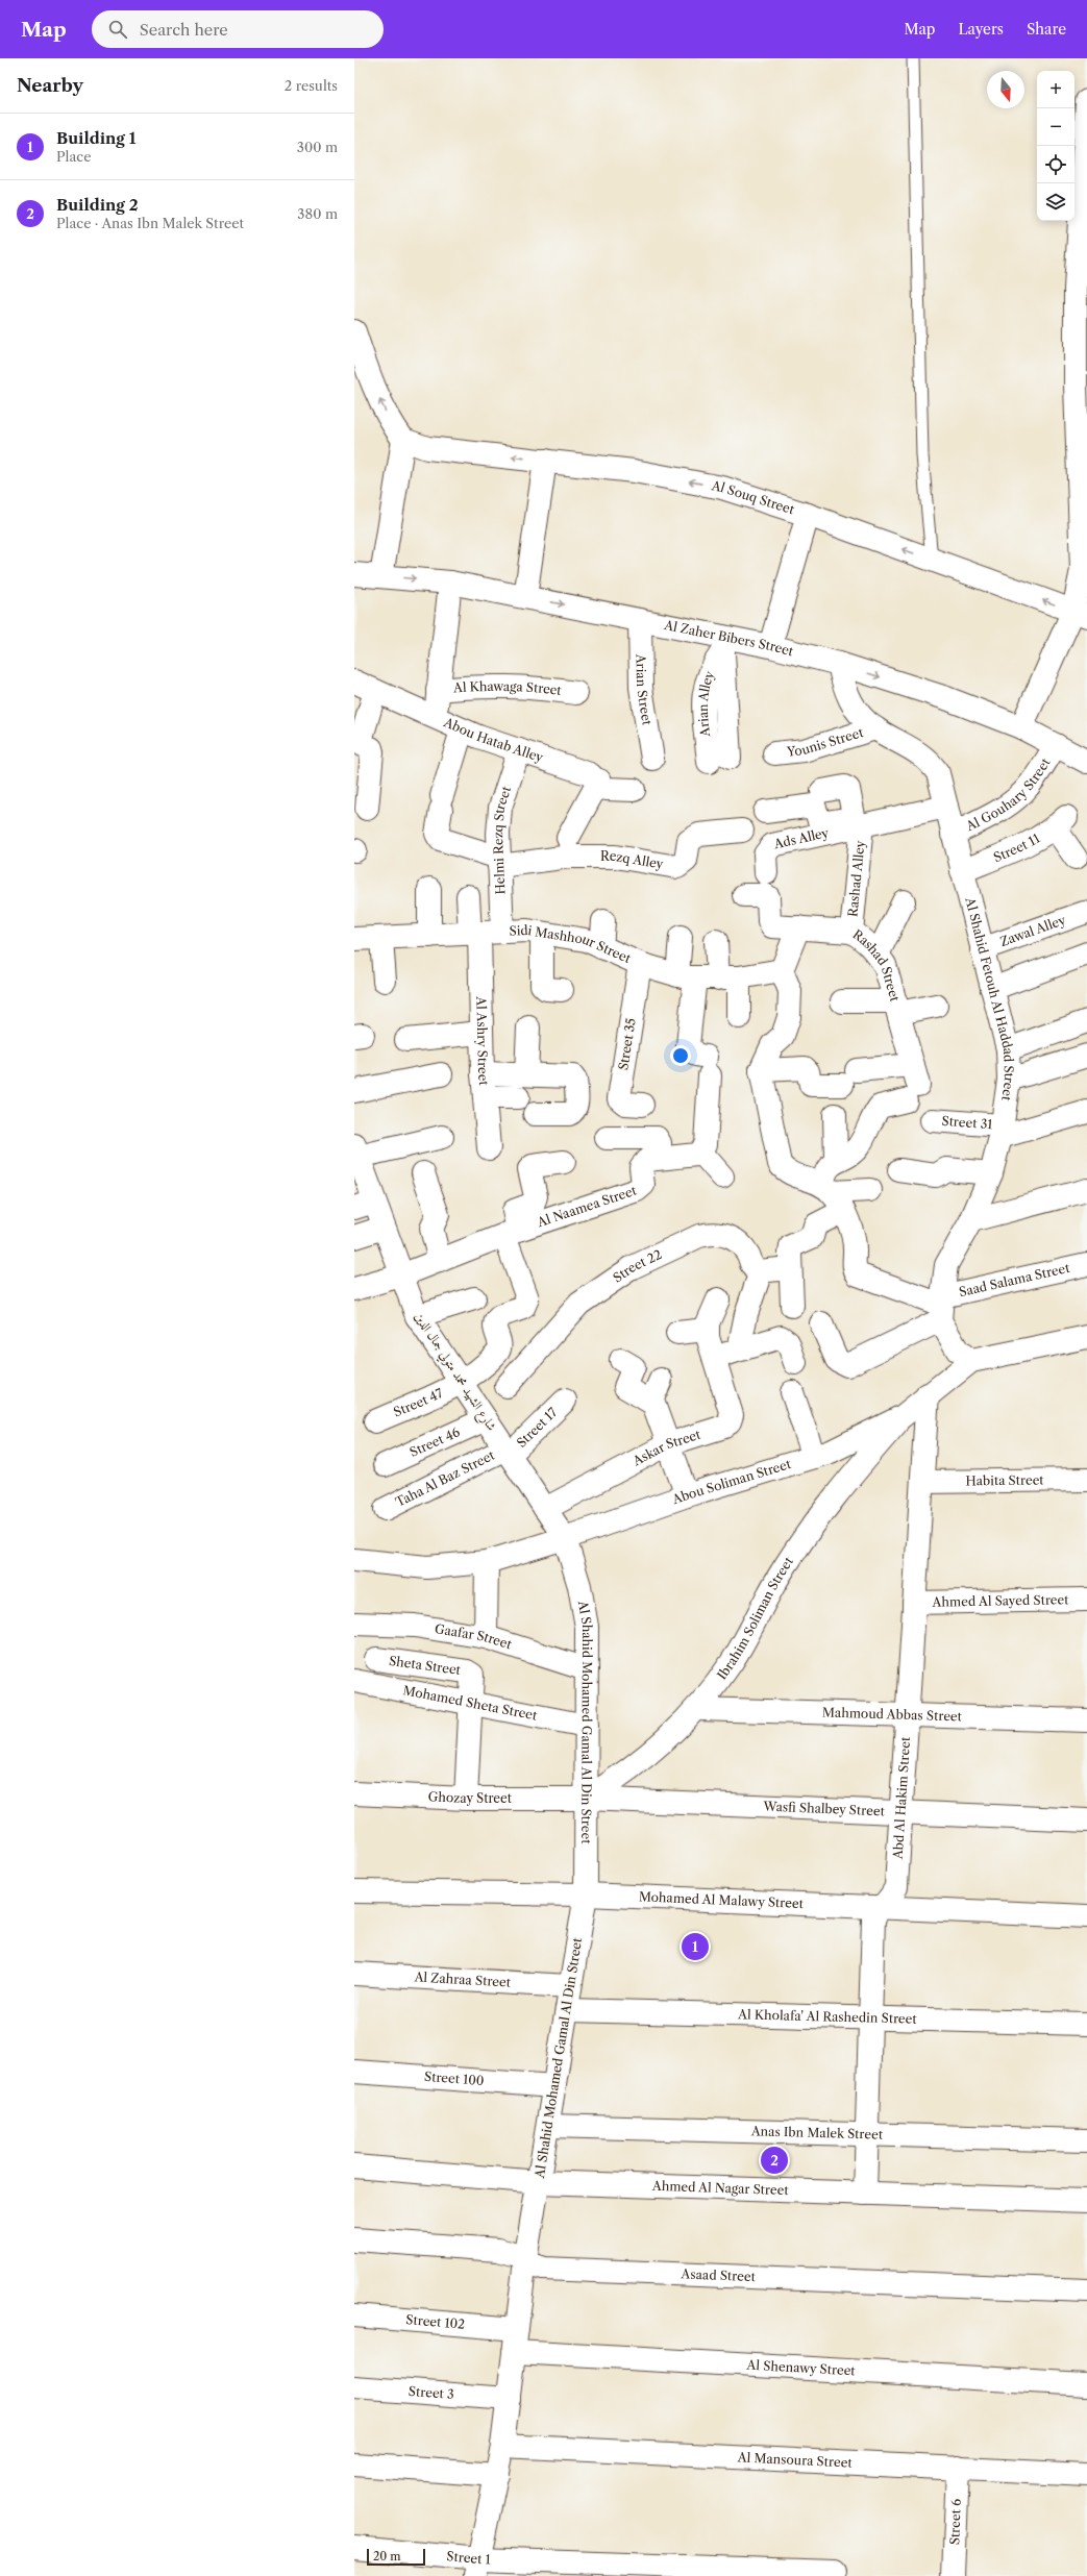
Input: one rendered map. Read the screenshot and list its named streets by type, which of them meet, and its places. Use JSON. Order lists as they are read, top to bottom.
{
  "streets": {
    "street": [
      "Al Souq Street",
      "Al Zaher Bibers Street",
      "Al Khawaga Street",
      "Arian Street",
      "Arian Alley",
      "Abou Hatab Alley",
      "Younis Street",
      "Al Gouhary Street",
      "Ads Alley",
      "Helmi Rezq Street",
      "Street 11",
      "Rezq Alley",
      "Rashad Alley",
      "Zawal Alley",
      "Sidi Mashhour Street",
      "Rashad Street",
      "Al Shahid Fetouh Al Haddad Street",
      "Al Ashry Street",
      "Street 35",
      "Street 31",
      "Al Naamea Street",
      "Street 22",
      "Saad Salama Street",
      "شارع الشهيد محمد متولي جمال الدين",
      "Street 47",
      "Street 17",
      "Street 46",
      "Askar Street",
      "Taha Al Baz Street",
      "Habita Street",
      "Abou Soliman Street",
      "Ahmed Al Sayed Street",
      "Ibrahim Soliman Street",
      "Gaafar Street",
      "Sheta Street",
      "Mohamed Sheta Street",
      "Mahmoud Abbas Street",
      "Al Shahid Mohamed Gamal Al Din Street",
      "Ghozay Street",
      "Abd Al Hakim Street",
      "Wasfi Shalbey Street",
      "Mohamed Al Malawy Street",
      "Al Zahraa Street",
      "Al Kholafa' Al Rashedin Street",
      "Street 100",
      "Anas Ibn Malek Street",
      "Ahmed Al Nagar Street",
      "Asaad Street",
      "Street 102",
      "Al Shenawy Street",
      "Street 3",
      "Al Mansoura Street",
      "Street 6",
      "Street 1"
    ]
  },
  "crossings": [
    ["Al Zaher Bibers Street", "Arian Street"],
    ["Al Zaher Bibers Street", "Arian Alley"],
    ["Al Zaher Bibers Street", "Al Gouhary Street"],
    ["Al Zaher Bibers Street", "Al Shahid Fetouh Al Haddad Street"],
    ["Abou Hatab Alley", "Helmi Rezq Street"],
    ["Abou Hatab Alley", "Rezq Alley"],
    ["Younis Street", "Al Shahid Fetouh Al Haddad Street"],
    ["Al Gouhary Street", "Al Shahid Fetouh Al Haddad Street"],
    ["Ads Alley", "Rashad Alley"],
    ["Ads Alley", "Al Shahid Fetouh Al Haddad Street"],
    ["Helmi Rezq Street", "Rezq Alley"],
    ["Helmi Rezq Street", "Sidi Mashhour Street"],
    ["Street 11", "Al Shahid Fetouh Al Haddad Street"],
    ["Rashad Alley", "Rashad Street"],
    ["Zawal Alley", "Al Shahid Fetouh Al Haddad Street"],
    ["Sidi Mashhour Street", "Al Ashry Street"],
    ["Sidi Mashhour Street", "Street 35"],
    ["Al Shahid Fetouh Al Haddad Street", "Street 31"],
    ["Al Shahid Fetouh Al Haddad Street", "Saad Salama Street"],
    ["Al Naamea Street", "شارع الشهيد محمد متولي جمال الدين"],
    ["Al Naamea Street", "Street 47"],
    ["شارع الشهيد محمد متولي جمال الدين", "Street 47"],
    ["شارع الشهيد محمد متولي جمال الدين", "Street 17"],
    ["شارع الشهيد محمد متولي جمال الدين", "Street 46"],
    ["شارع الشهيد محمد متولي جمال الدين", "Askar Street"],
    ["شارع الشهيد محمد متولي جمال الدين", "Taha Al Baz Street"],
    ["شارع الشهيد محمد متولي جمال الدين", "Abou Soliman Street"],
    ["شارع الشهيد محمد متولي جمال الدين", "Al Shahid Mohamed Gamal Al Din Street"],
    ["Street 17", "Taha Al Baz Street"],
    ["Habita Street", "Abd Al Hakim Street"],
    ["Abou Soliman Street", "Ibrahim Soliman Street"],
    ["Abou Soliman Street", "Al Shahid Mohamed Gamal Al Din Street"],
    ["Abou Soliman Street", "Abd Al Hakim Street"],
    ["Ahmed Al Sayed Street", "Abd Al Hakim Street"],
    ["Ibrahim Soliman Street", "Mahmoud Abbas Street"],
    ["Ibrahim Soliman Street", "Al Shahid Mohamed Gamal Al Din Street"],
    ["Ibrahim Soliman Street", "Ghozay Street"],
    ["Ibrahim Soliman Street", "Wasfi Shalbey Street"],
    ["Gaafar Street", "Al Shahid Mohamed Gamal Al Din Street"],
    ["Sheta Street", "Mohamed Sheta Street"],
    ["Sheta Street", "Ghozay Street"],
    ["Mohamed Sheta Street", "Al Shahid Mohamed Gamal Al Din Street"],
    ["Mahmoud Abbas Street", "Abd Al Hakim Street"],
    ["Al Shahid Mohamed Gamal Al Din Street", "Ghozay Street"],
    ["Al Shahid Mohamed Gamal Al Din Street", "Wasfi Shalbey Street"],
    ["Al Shahid Mohamed Gamal Al Din Street", "Mohamed Al Malawy Street"],
    ["Al Shahid Mohamed Gamal Al Din Street", "Al Zahraa Street"],
    ["Al Shahid Mohamed Gamal Al Din Street", "Al Kholafa' Al Rashedin Street"],
    ["Al Shahid Mohamed Gamal Al Din Street", "Street 100"],
    ["Al Shahid Mohamed Gamal Al Din Street", "Anas Ibn Malek Street"],
    ["Al Shahid Mohamed Gamal Al Din Street", "Ahmed Al Nagar Street"],
    ["Al Shahid Mohamed Gamal Al Din Street", "Asaad Street"],
    ["Al Shahid Mohamed Gamal Al Din Street", "Street 102"],
    ["Al Shahid Mohamed Gamal Al Din Street", "Al Shenawy Street"],
    ["Al Shahid Mohamed Gamal Al Din Street", "Street 3"],
    ["Al Shahid Mohamed Gamal Al Din Street", "Al Mansoura Street"],
    ["Al Shahid Mohamed Gamal Al Din Street", "Street 1"],
    ["Ghozay Street", "Wasfi Shalbey Street"],
    ["Abd Al Hakim Street", "Wasfi Shalbey Street"],
    ["Abd Al Hakim Street", "Mohamed Al Malawy Street"],
    ["Abd Al Hakim Street", "Al Kholafa' Al Rashedin Street"],
    ["Abd Al Hakim Street", "Anas Ibn Malek Street"],
    ["Abd Al Hakim Street", "Ahmed Al Nagar Street"],
    ["Al Mansoura Street", "Street 6"]
  ],
  "one_way": ["Al Souq Street", "Al Zaher Bibers Street"],
  "scale_bar": "20 m",
  "north": "bottom",
  "page": {
    "header": "Map",
    "search": "Search here",
    "nav": ["Map", "Layers", "Share"],
    "heading": ["Nearby", "2 results"],
    "map_buttons": ["+", "−"],
    "list": [
      {
        "mark": "1",
        "name": "Building 1",
        "note": "Place",
        "value": "300 m"
      },
      {
        "mark": "2",
        "name": "Building 2",
        "note": "Place · Anas Ibn Malek Street",
        "value": "380 m"
      }
    ],
    "pins": ["1", "2"],
    "scale": "20 m"
  }
}
